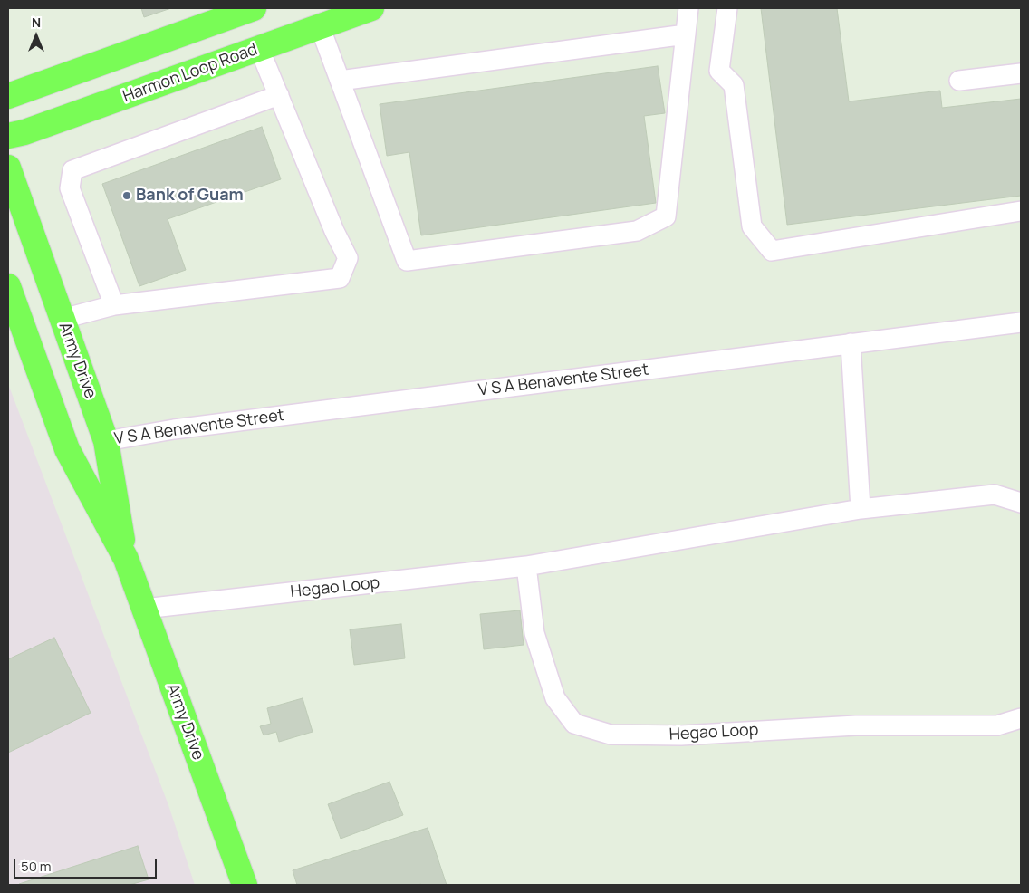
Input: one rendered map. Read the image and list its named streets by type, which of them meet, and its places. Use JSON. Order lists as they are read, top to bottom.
{
  "streets": {
    "main road": ["Harmon Loop Road", "Army Drive"],
    "street": ["V S A Benavente Street", "Hegao Loop"]
  },
  "crossings": [
    ["Army Drive", "V S A Benavente Street"],
    ["Army Drive", "Hegao Loop"]
  ],
  "places": ["Bank of Guam"],
  "scale_bar": "50 m",
  "north": "top"
}
